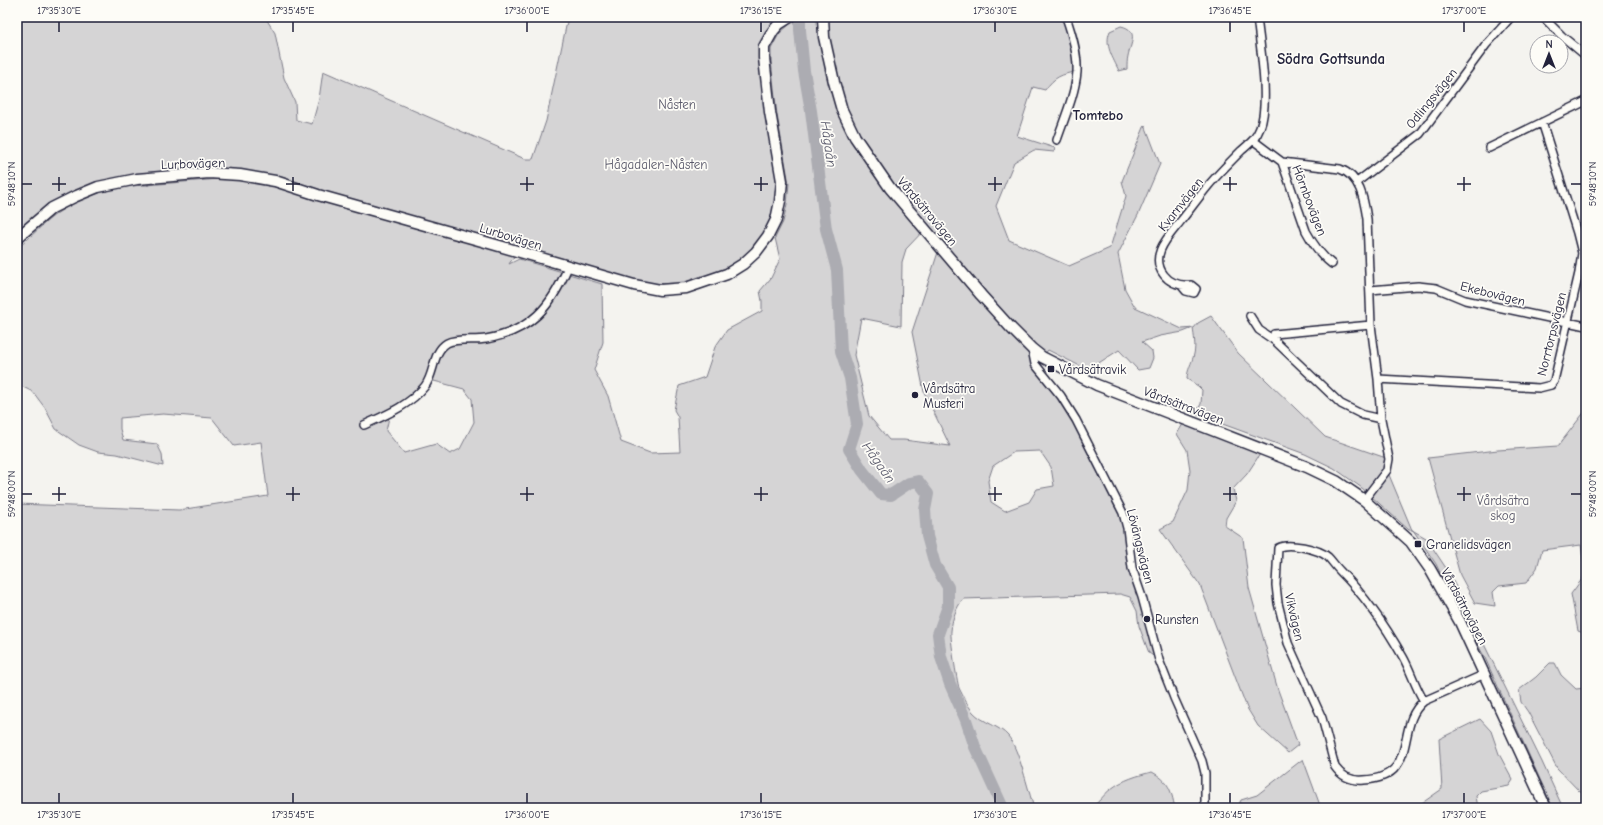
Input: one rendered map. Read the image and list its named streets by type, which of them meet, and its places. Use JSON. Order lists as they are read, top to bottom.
{
  "streets": {
    "street": [
      "Odlingsvägen",
      "Lurbovägen",
      "Hörnbovägen",
      "Kvarnvägen",
      "Vårdsätravägen",
      "Ekebovägen",
      "Norrtorpsvägen",
      "Lövängsvägen",
      "Vikvägen"
    ]
  },
  "crossings": [
    ["Vårdsätravägen", "Lövängsvägen"],
    ["Ekebovägen", "Norrtorpsvägen"]
  ],
  "districts": ["Södra Gottsunda", "Tomtebo"],
  "water": ["Hågaån"],
  "parks": ["Nåsten", "Hågadalen-Nåsten", "Vårdsätra skog"],
  "places": {
    "transit": ["Vårdsätravik", "Granelidsvägen"],
    "other": ["Vårdsätra Musteri", "Runsten"]
  },
  "north": "top",
  "coordinates": [
    "17°35'30\"E",
    "17°35'45\"E",
    "17°36'00\"E",
    "17°36'15\"E",
    "17°36'30\"E",
    "17°36'45\"E",
    "17°37'00\"E",
    "59°48'10\"N",
    "59°48'00\"N"
  ]
}
